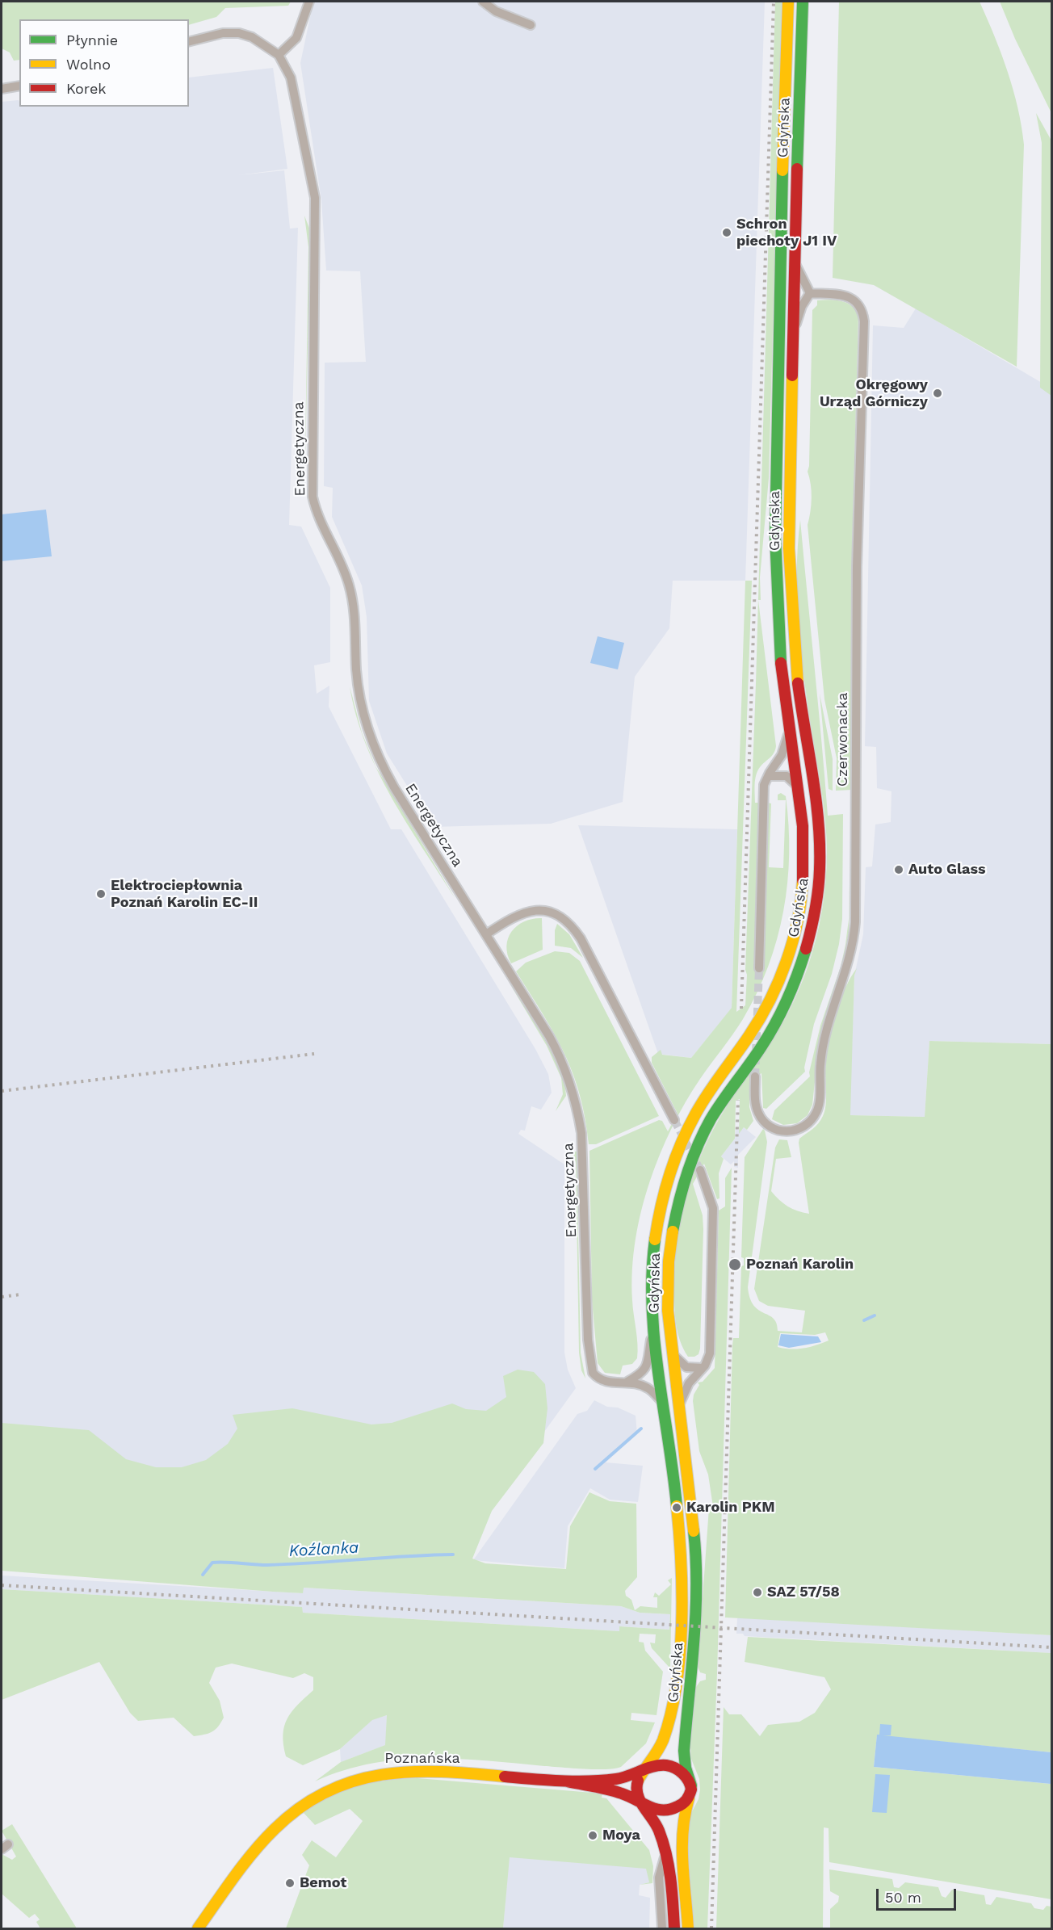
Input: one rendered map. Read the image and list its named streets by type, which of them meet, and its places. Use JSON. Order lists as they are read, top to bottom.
{
  "streets": {
    "main road": ["Gdyńska", "Poznańska"],
    "street": ["Energetyczna", "Czerwonacka"]
  },
  "crossings": [
    ["Gdyńska", "Energetyczna"],
    ["Gdyńska", "Poznańska"]
  ],
  "water": ["Koźlanka"],
  "places": [
    "Schron piechoty J1 IV",
    "Okręgowy Urząd Górniczy",
    "Auto Glass",
    "Elektrociepłownia Poznań Karolin EC-II",
    "Poznań Karolin",
    "Karolin PKM",
    "SAZ 57/58",
    "Moya",
    "Bemot"
  ],
  "legend": ["Płynnie", "Wolno", "Korek"],
  "scale_bar": "50 m"
}
